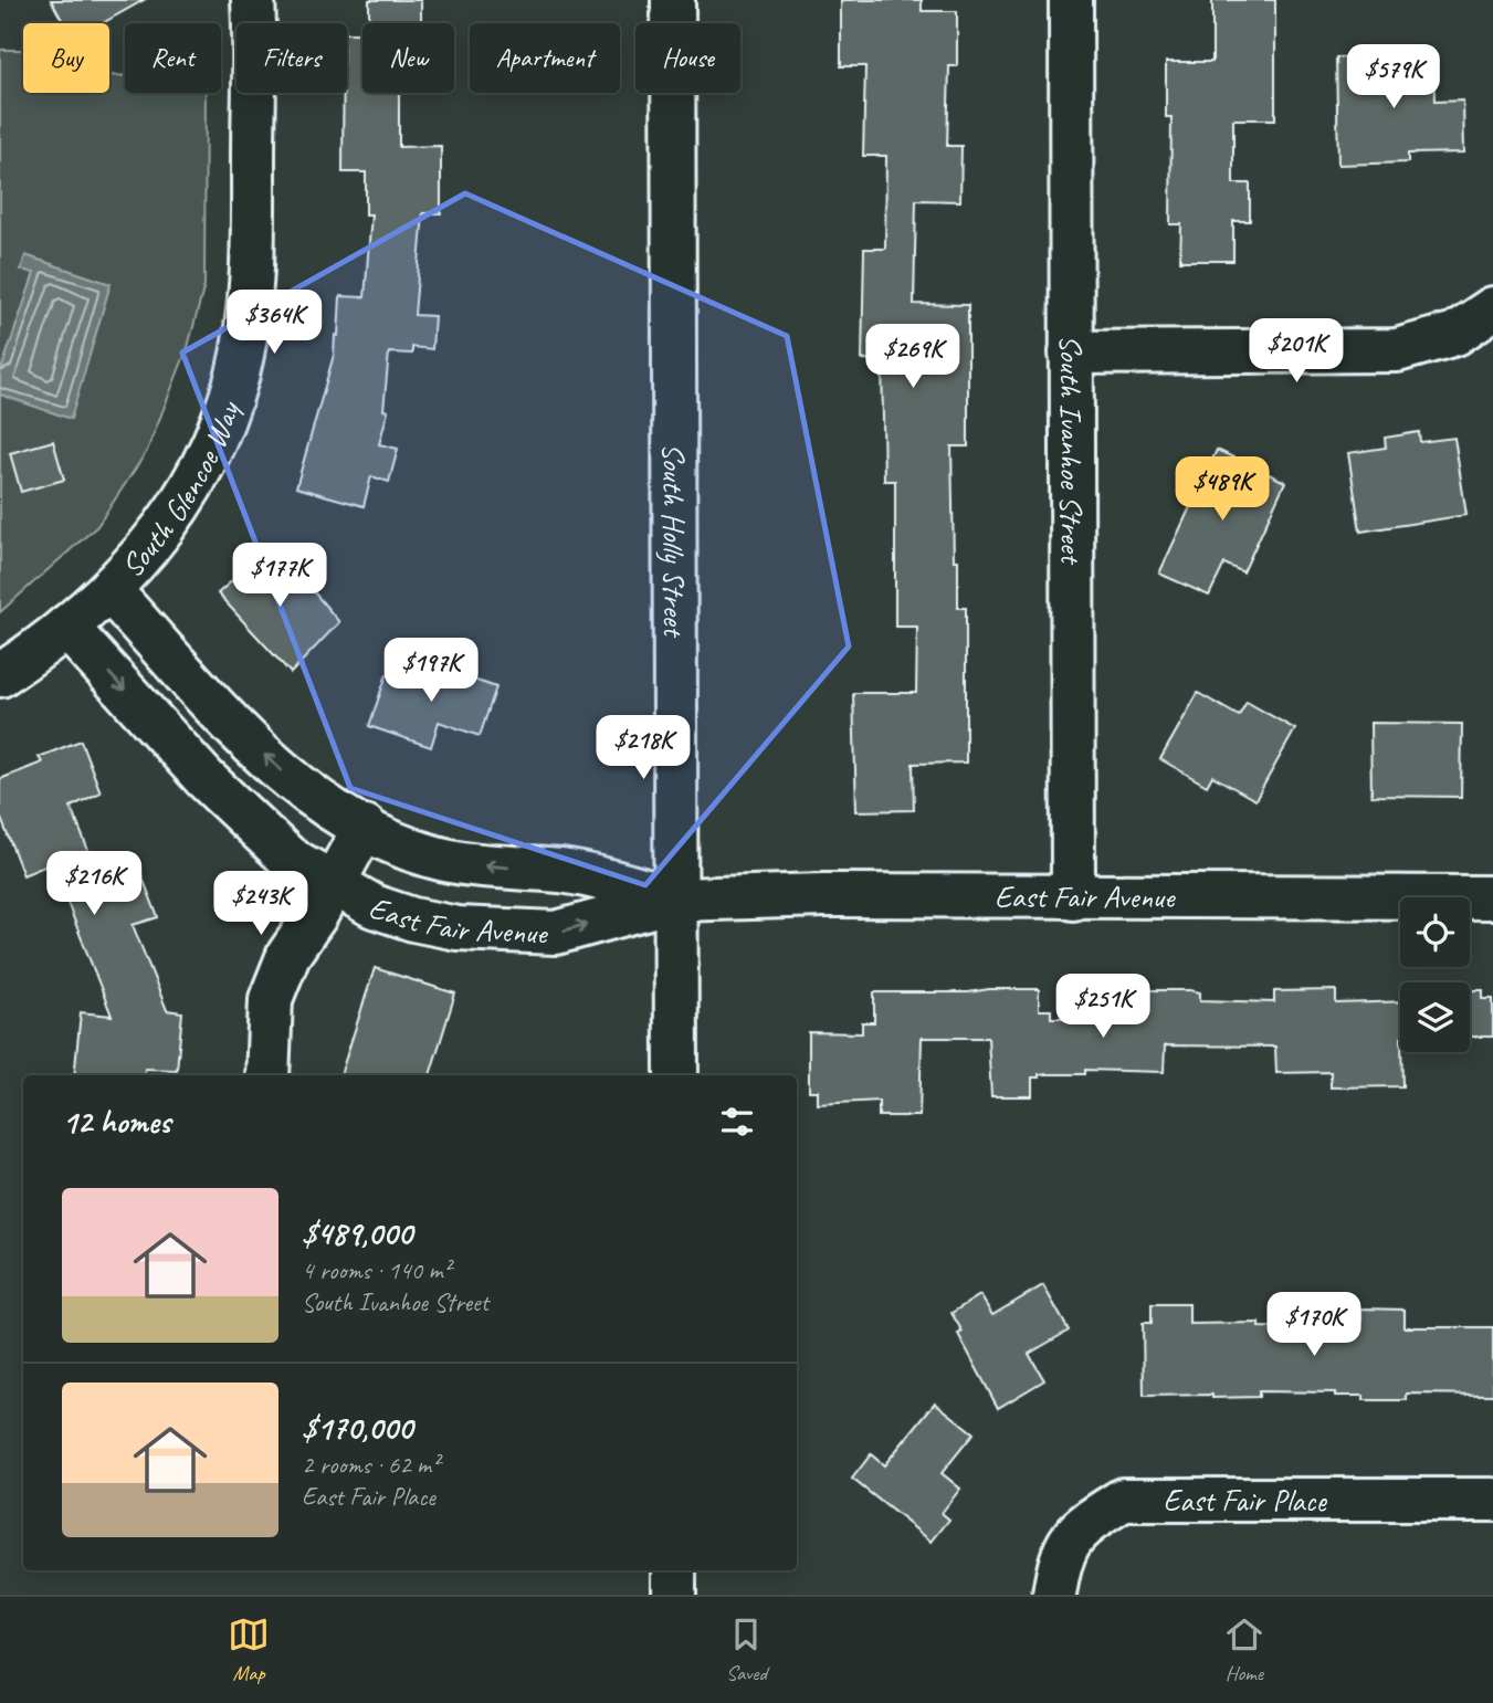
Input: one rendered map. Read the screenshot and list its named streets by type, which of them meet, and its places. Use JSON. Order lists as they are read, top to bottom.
{
  "streets": {
    "street": [
      "South Ivanhoe Street",
      "South Glencoe Way",
      "South Holly Street",
      "East Fair Avenue",
      "East Fair Place"
    ]
  },
  "crossings": [
    ["South Ivanhoe Street", "East Fair Avenue"],
    ["South Glencoe Way", "East Fair Avenue"],
    ["South Holly Street", "East Fair Avenue"]
  ],
  "page": {
    "chip": [
      "Buy",
      "Rent",
      "Filters",
      "New",
      "Apartment",
      "House"
    ],
    "price": [
      "$579K",
      "$364K",
      "$201K",
      "$269K",
      "$489K",
      "$177K",
      "$197K",
      "$218K",
      "$216K",
      "$243K",
      "$251K",
      "$170K"
    ],
    "heading": "12 homes",
    "list": [
      {
        "name": "$489,000",
        "note": "4 rooms · 140 m² · South Ivanhoe Street"
      },
      {
        "name": "$170,000",
        "note": "2 rooms · 62 m² · East Fair Place"
      }
    ],
    "tabs": ["Map", "Saved", "Home"]
  }
}
